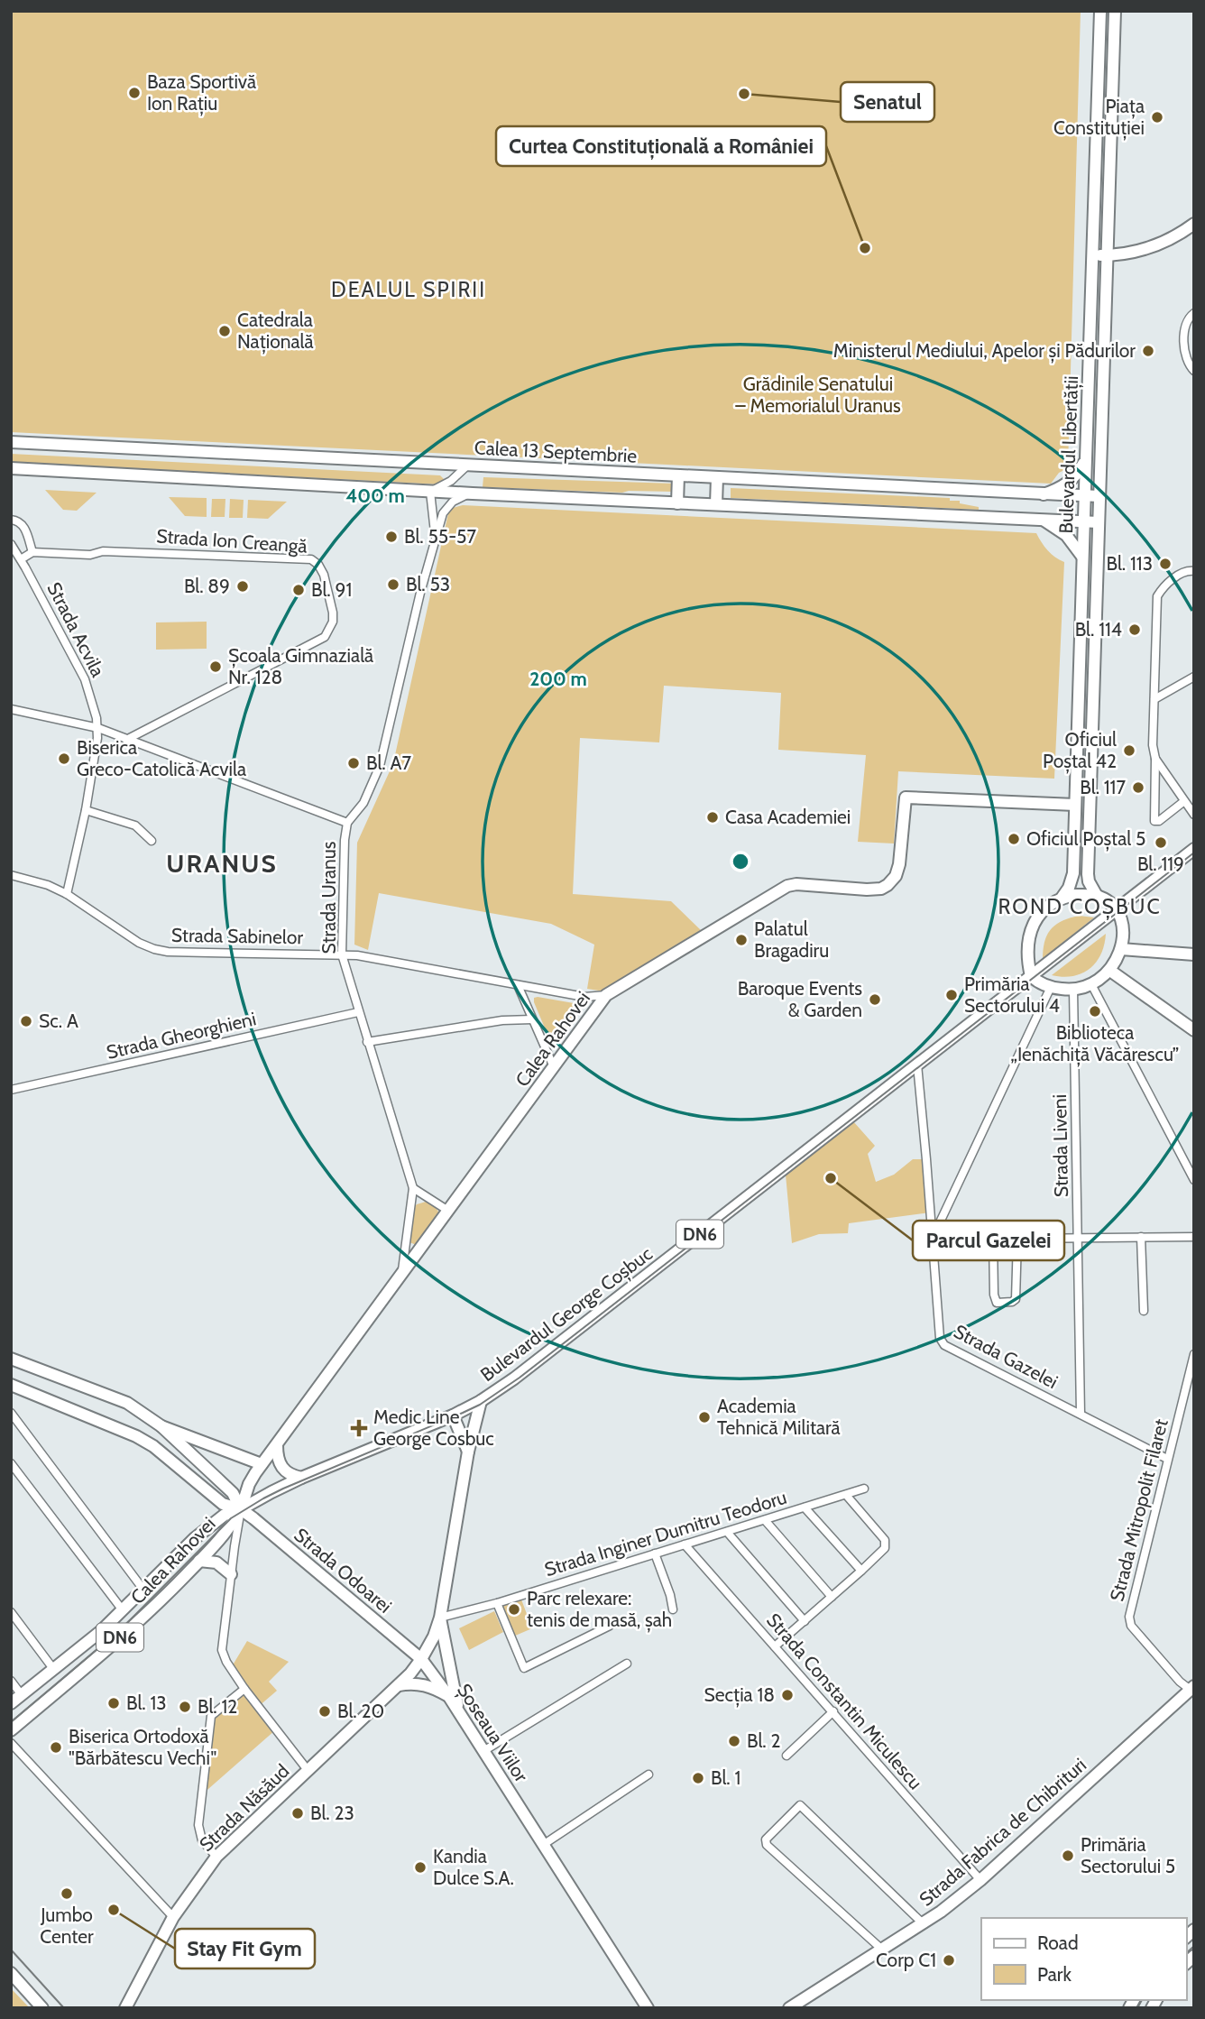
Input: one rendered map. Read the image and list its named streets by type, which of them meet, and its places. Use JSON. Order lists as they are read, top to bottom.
{
  "streets": {
    "main road": [
      "Calea 13 Septembrie",
      "Bulevardul Libertății",
      "Calea Rahovei",
      "DN6",
      "Bulevardul George Coșbuc",
      "Strada Odoarei",
      "Șoseaua Viilor",
      "Strada Năsăud",
      "Strada Fabrica de Chibrituri"
    ],
    "street": [
      "Strada Ion Creangă",
      "Strada Acvila",
      "Strada Uranus",
      "Strada Sabinelor",
      "Strada Gheorghieni",
      "Strada Liveni",
      "Strada Gazelei",
      "Strada Mitropolit Filaret",
      "Strada Inginer Dumitru Teodoru",
      "Strada Constantin Miculescu"
    ]
  },
  "crossings": [
    ["Calea 13 Septembrie", "Bulevardul Libertății"],
    ["Bulevardul Libertății", "Calea Rahovei"],
    ["Strada Acvila", "Strada Sabinelor"],
    ["Strada Uranus", "Strada Sabinelor"],
    ["Strada Uranus", "Strada Gheorghieni"],
    ["Strada Uranus", "Calea Rahovei"],
    ["Strada Sabinelor", "Calea Rahovei"],
    ["Calea Rahovei", "Bulevardul George Coșbuc"],
    ["Calea Rahovei", "Strada Odoarei"],
    ["Strada Liveni", "Strada Gazelei"],
    ["DN6", "Bulevardul George Coșbuc"],
    ["Bulevardul George Coșbuc", "Strada Gazelei"],
    ["Bulevardul George Coșbuc", "Strada Odoarei"],
    ["Strada Gazelei", "Strada Mitropolit Filaret"],
    ["Strada Mitropolit Filaret", "Strada Fabrica de Chibrituri"],
    ["Strada Inginer Dumitru Teodoru", "Strada Constantin Miculescu"],
    ["Strada Odoarei", "Șoseaua Viilor"],
    ["Strada Odoarei", "Strada Năsăud"],
    ["Strada Constantin Miculescu", "Strada Fabrica de Chibrituri"],
    ["Șoseaua Viilor", "Strada Năsăud"]
  ],
  "districts": ["DEALUL SPIRII", "URANUS", "ROND COȘBUC"],
  "parks": ["Grădinile Senatului – Memorialul Uranus"],
  "places": {
    "other": [
      "Baza Sportivă Ion Rațiu",
      "Senatul",
      "Piața Constituției",
      "Curtea Constituțională a României",
      "Catedrala Națională",
      "Ministerul Mediului, Apelor și Pădurilor",
      "Bl. 55-57",
      "Bl. 113",
      "Bl. 53",
      "Bl. 89",
      "Bl. 91",
      "Bl. 114",
      "Școala Gimnazială Nr. 128",
      "Oficiul Poștal 42",
      "Biserica Greco-Catolică Acvila",
      "Bl. A7",
      "Bl. 117",
      "Casa Academiei",
      "Oficiul Poștal 5",
      "Bl. 119",
      "Palatul Bragadiru",
      "Primăria Sectorului 4",
      "Baroque Events & Garden",
      "Biblioteca „Ienăchiță Văcărescu”",
      "Sc. A",
      "Parcul Gazelei",
      "Academia Tehnică Militară",
      "Parc relexare: tenis de masă, șah",
      "Secția 18",
      "Bl. 13",
      "Bl. 12",
      "Bl. 20",
      "Bl. 2",
      "Biserica Ortodoxă \"Bărbătescu Vechi\"",
      "Bl. 1",
      "Bl. 23",
      "Primăria Sectorului 5",
      "Kandia Dulce S.A.",
      "Jumbo Center",
      "Stay Fit Gym",
      "Corp C1"
    ],
    "health": ["Medic Line George Cosbuc"]
  },
  "legend": ["Road", "Park"],
  "rings": ["400 m", "200 m"]
}
